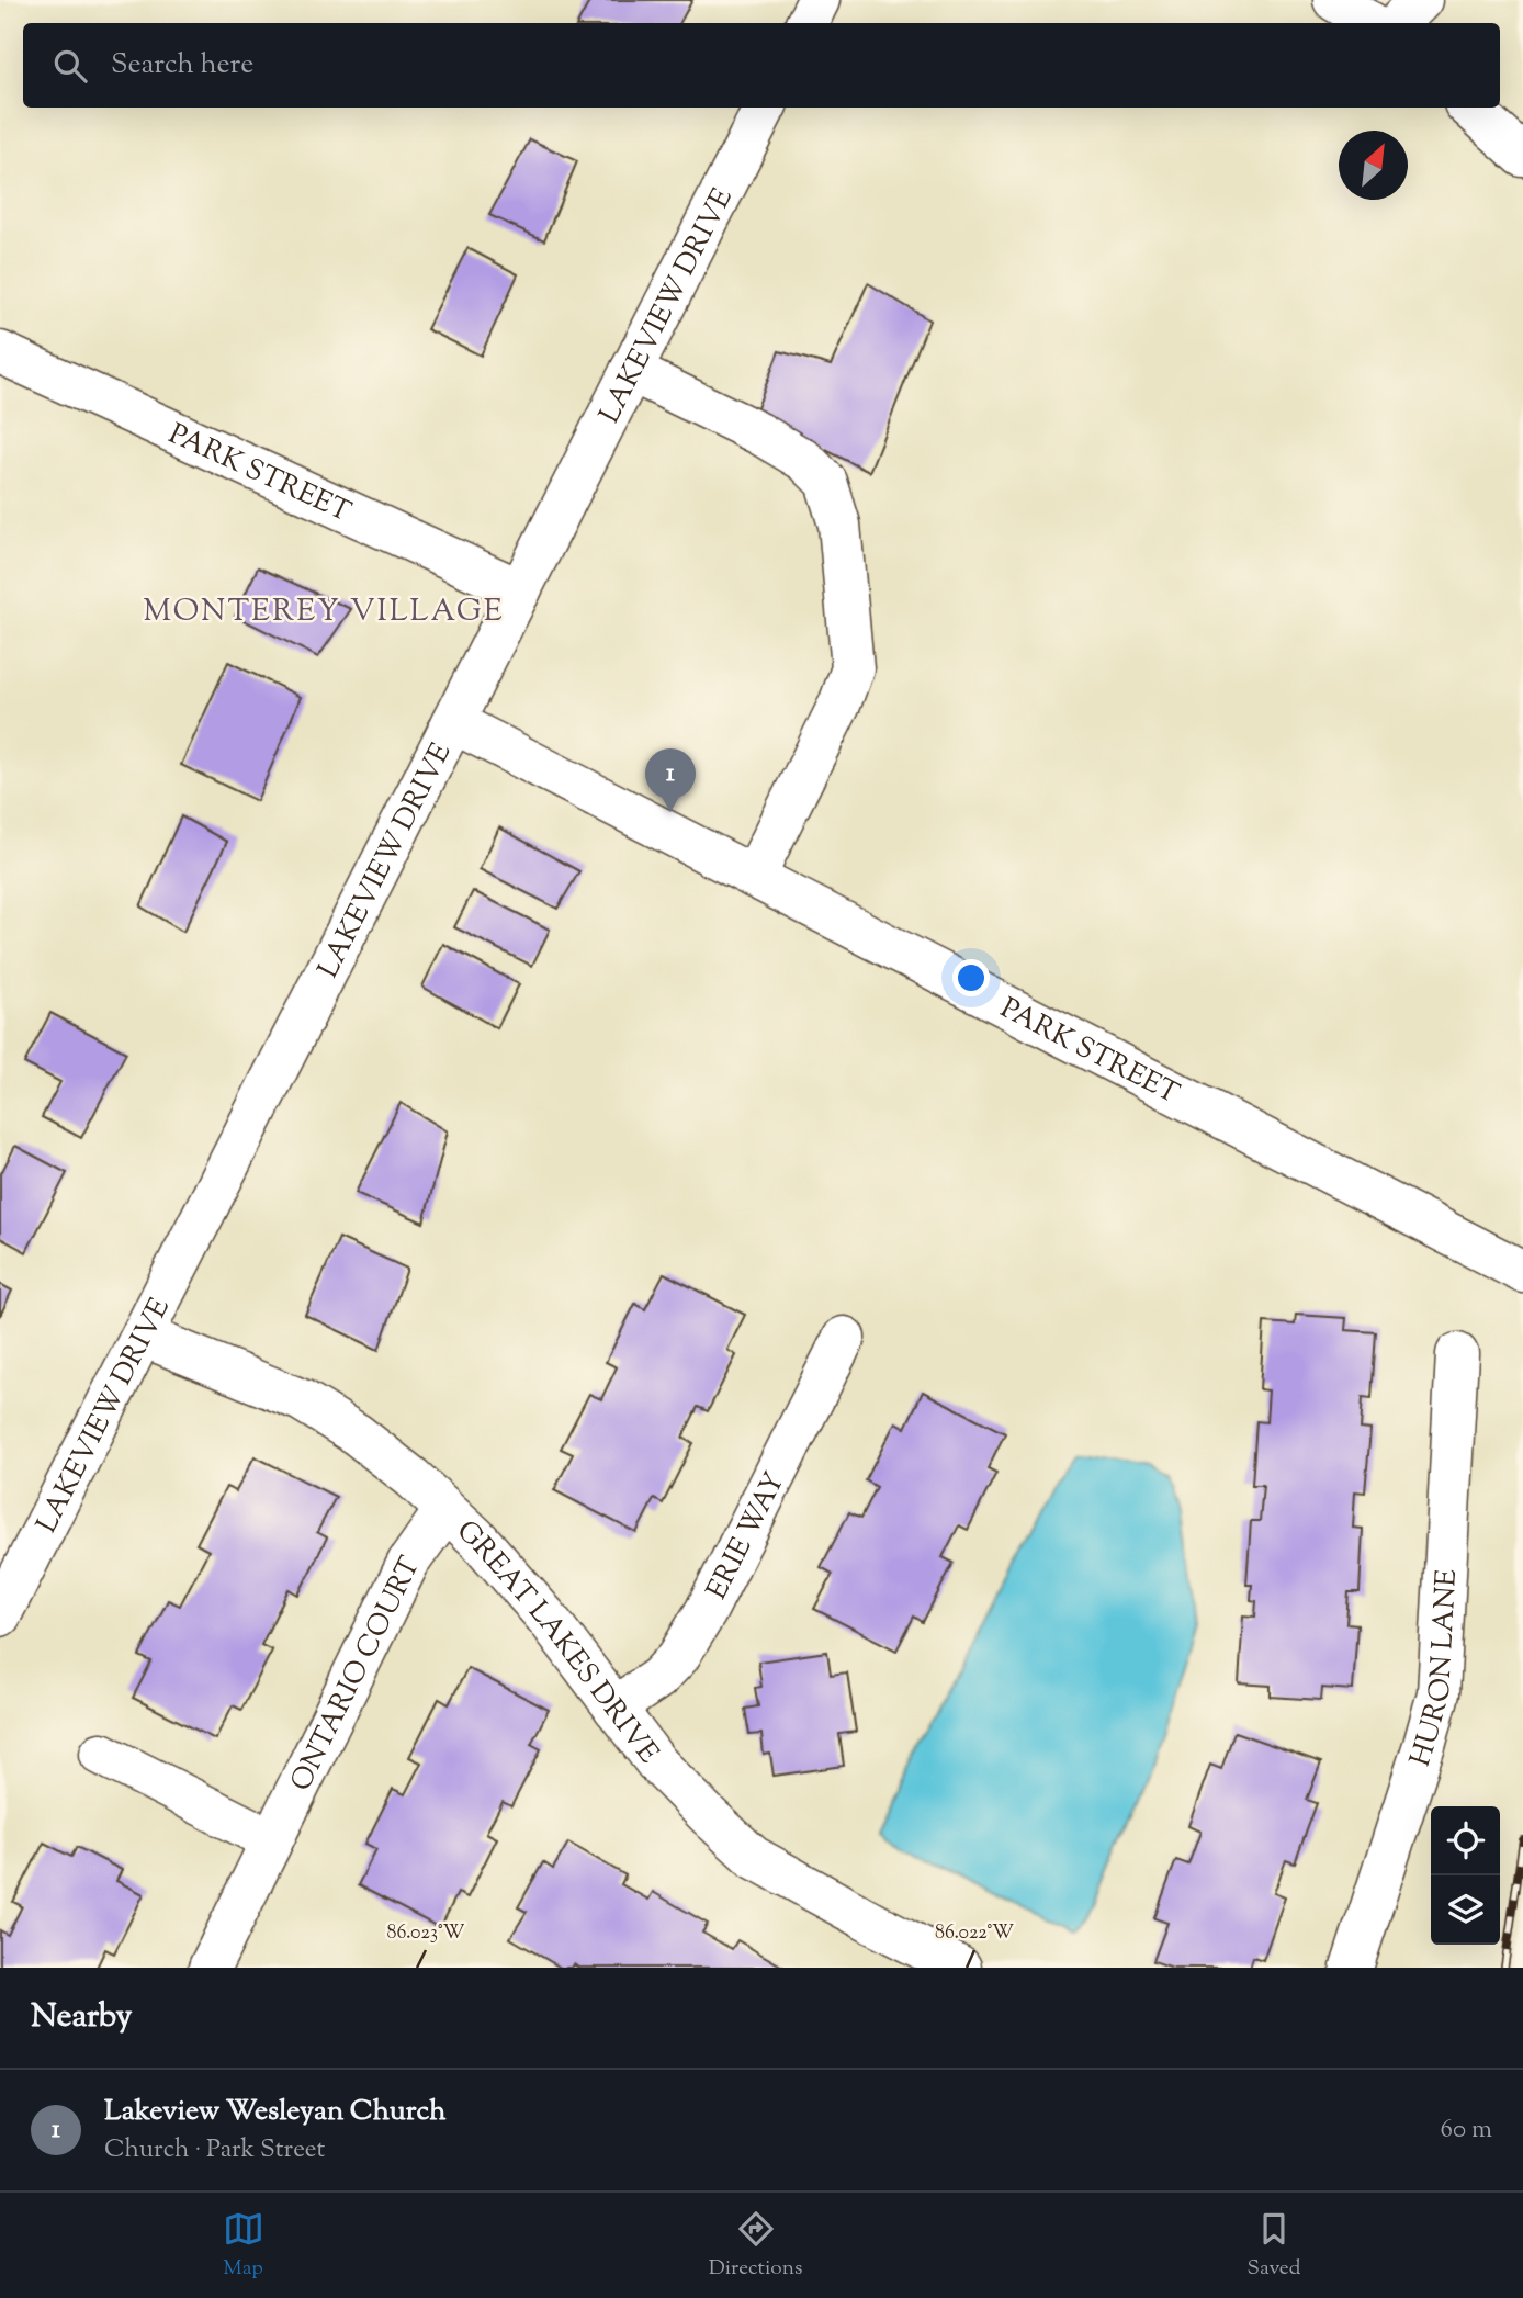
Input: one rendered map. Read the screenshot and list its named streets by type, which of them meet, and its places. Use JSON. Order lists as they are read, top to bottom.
{
  "streets": {
    "street": [
      "LAKEVIEW DRIVE",
      "PARK STREET",
      "ERIE WAY",
      "GREAT LAKES DRIVE",
      "HURON LANE",
      "ONTARIO COURT"
    ]
  },
  "crossings": [
    ["LAKEVIEW DRIVE", "PARK STREET"],
    ["LAKEVIEW DRIVE", "GREAT LAKES DRIVE"],
    ["ERIE WAY", "GREAT LAKES DRIVE"],
    ["GREAT LAKES DRIVE", "ONTARIO COURT"]
  ],
  "districts": ["MONTEREY VILLAGE"],
  "north": "top right",
  "page": {
    "search": "Search here",
    "pins": "1",
    "heading": "Nearby",
    "list": [
      {
        "mark": "1",
        "name": "Lakeview Wesleyan Church",
        "note": "Church · Park Street",
        "value": "60 m"
      }
    ],
    "nav": ["Map", "Directions", "Saved"]
  },
  "coordinates": ["86.023°W", "86.022°W"]
}
